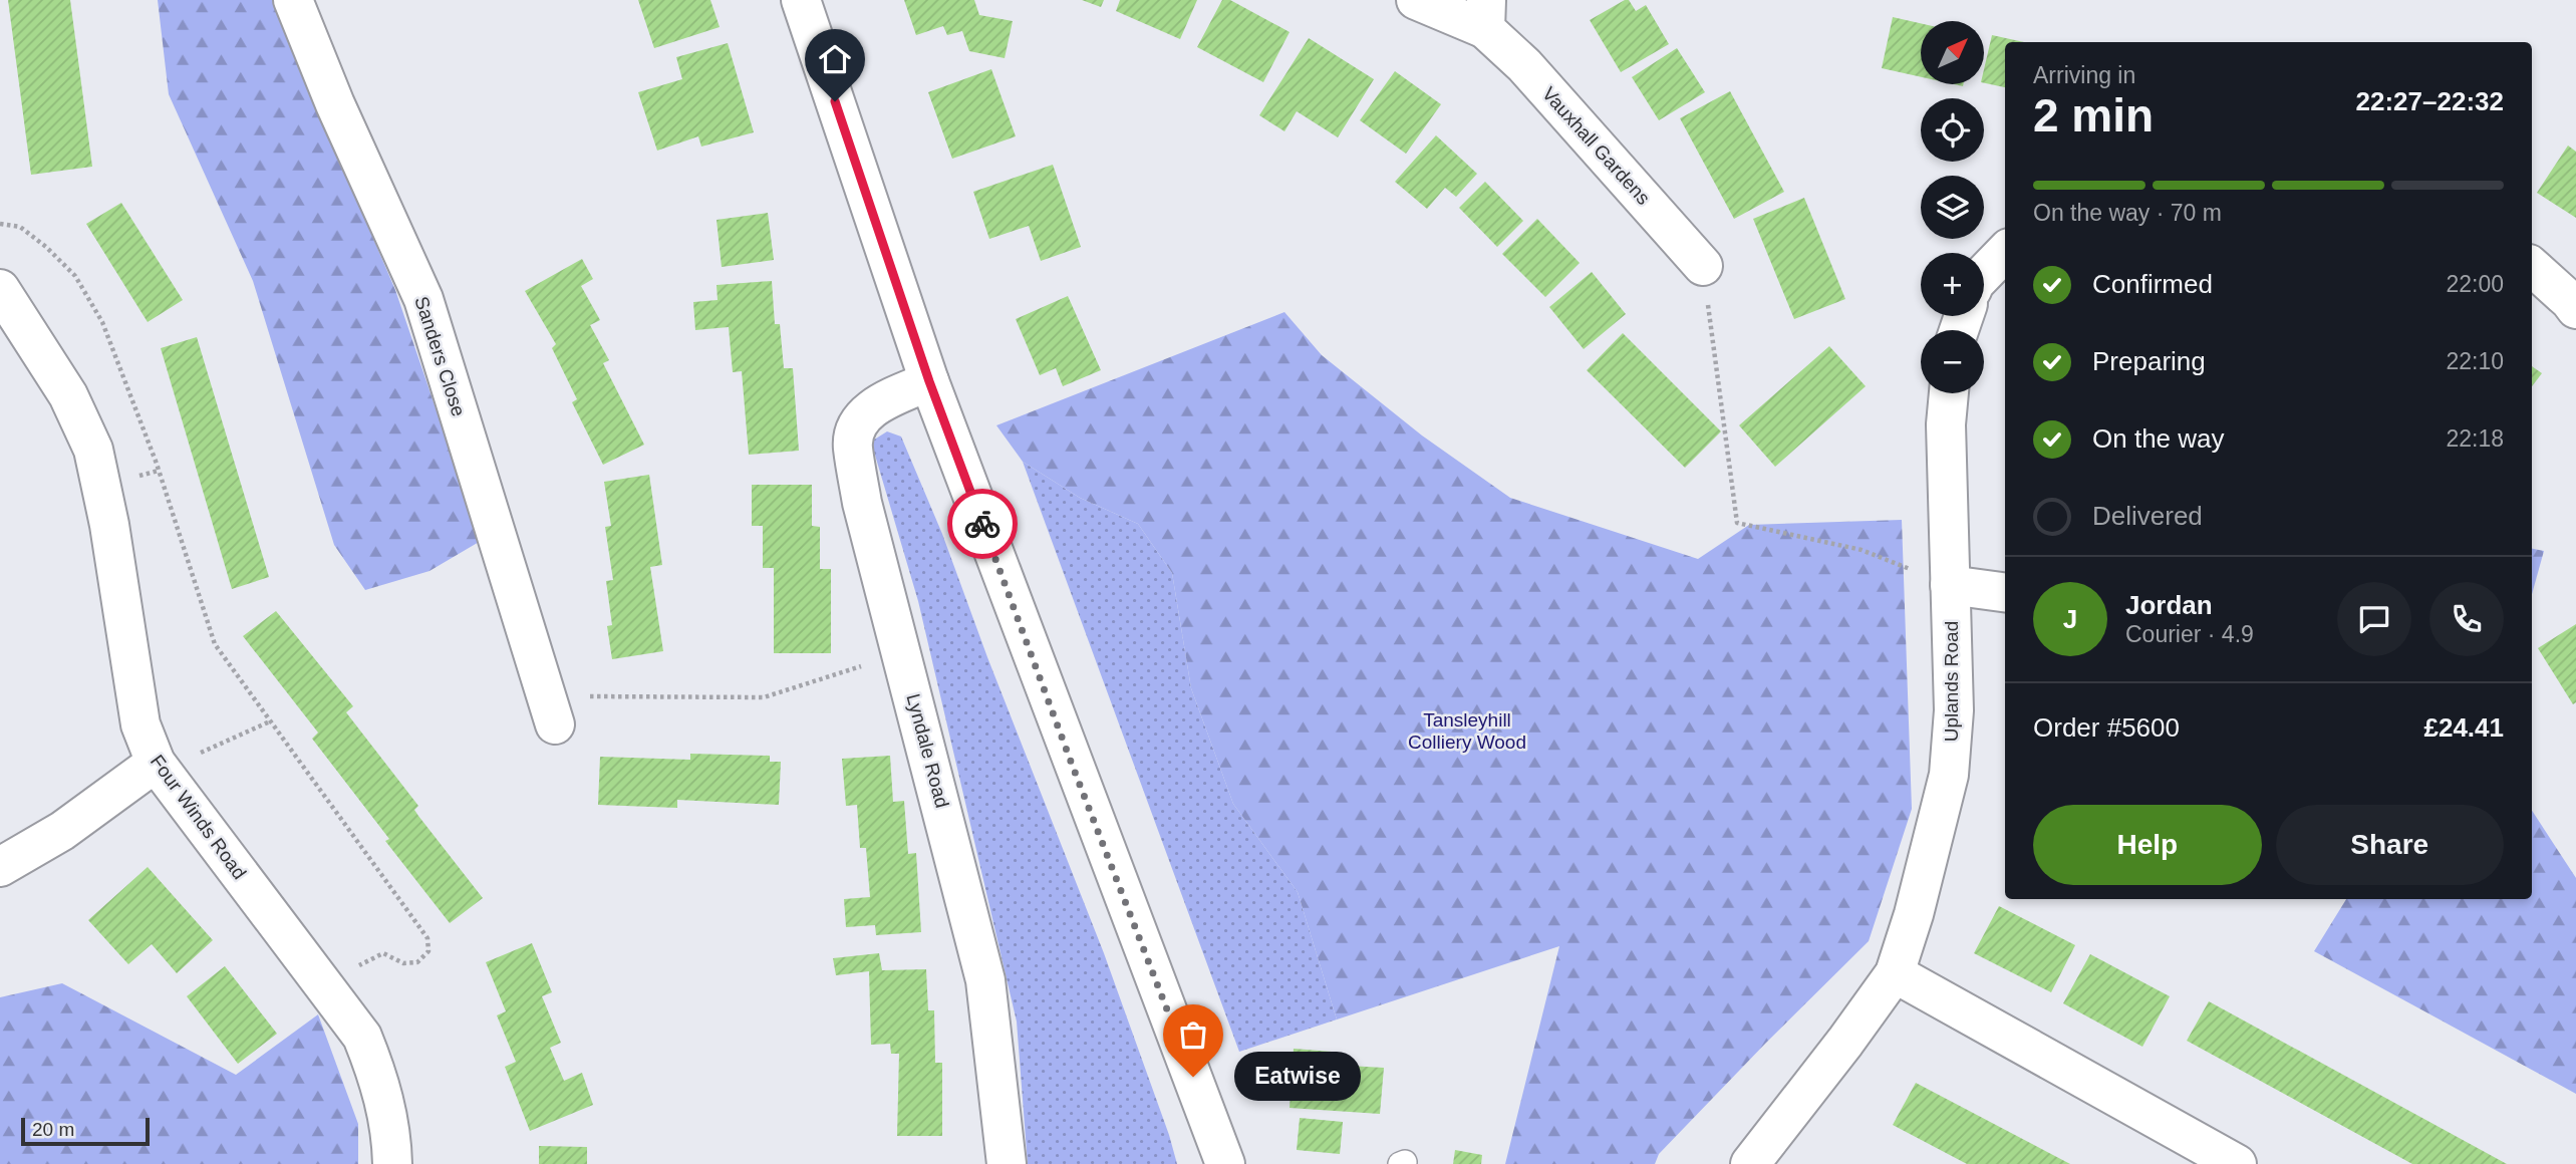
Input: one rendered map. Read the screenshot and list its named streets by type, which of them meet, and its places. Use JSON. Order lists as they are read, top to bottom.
{
  "streets": {
    "street": [
      "Vauxhall Gardens",
      "Sanders Close",
      "Uplands Road",
      "Lyndale Road",
      "Four Winds Road"
    ]
  },
  "parks": ["Tansleyhill Colliery Wood"],
  "places": ["Eatwise"],
  "scale_bar": "20 m",
  "north": "top right",
  "page": {
    "map_buttons": ["+", "−"],
    "heading": ["2 min", "Arriving in", "22:27–22:32"],
    "panel": [
      "Jordan",
      "Courier · 4.9",
      "Order #5600",
      "£24.41"
    ],
    "bar": "On the way · 70 m",
    "list": [
      ["Confirmed", "22:00"],
      ["Preparing", "22:10"],
      ["On the way", "22:18"],
      "Delivered"
    ],
    "round": "J",
    "buttons": ["Help", "Share"],
    "bubble": "Eatwise",
    "scale": "20 m"
  }
}
